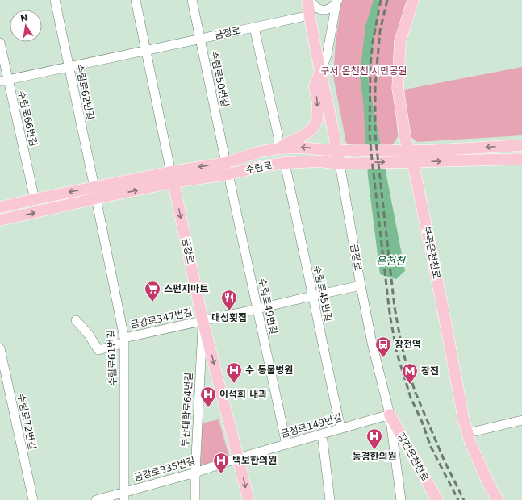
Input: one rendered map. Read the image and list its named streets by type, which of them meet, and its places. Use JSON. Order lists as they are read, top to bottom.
{
  "streets": {
    "main road": [
      "금정로",
      "수림로",
      "금강로",
      "부곡온천천로",
      "장전온천천로"
    ],
    "street": [
      "수림로50번길",
      "수림로62번길",
      "수림로66번길",
      "수림로45번길",
      "수림로49번길",
      "금강로347번길",
      "수림로61번길",
      "부산대학로64번길",
      "수림로72번길",
      "금정로149번길",
      "금강로335번길"
    ]
  },
  "crossings": [
    ["금정로", "수림로50번길"],
    ["금정로", "수림로62번길"],
    ["금정로", "수림로66번길"],
    ["금정로", "수림로"],
    ["금정로", "금강로"],
    ["금정로", "금강로347번길"],
    ["금정로", "금정로149번길"],
    ["금정로", "장전온천천로"],
    ["수림로50번길", "수림로"],
    ["수림로50번길", "수림로49번길"],
    ["수림로62번길", "수림로"],
    ["수림로66번길", "수림로"],
    ["수림로", "금강로"],
    ["수림로", "부곡온천천로"],
    ["수림로", "수림로45번길"],
    ["수림로", "수림로49번길"],
    ["수림로", "수림로61번길"],
    ["금강로", "금강로347번길"],
    ["금강로", "부산대학로64번길"],
    ["금강로", "금정로149번길"],
    ["금강로", "금강로335번길"],
    ["수림로45번길", "금강로347번길"],
    ["수림로45번길", "금정로149번길"],
    ["수림로49번길", "금강로347번길"],
    ["수림로49번길", "금정로149번길"],
    ["금강로347번길", "수림로61번길"],
    ["금강로347번길", "부산대학로64번길"],
    ["수림로61번길", "금강로335번길"],
    ["부산대학로64번길", "금강로335번길"],
    ["금정로149번길", "장전온천천로"],
    ["금정로149번길", "금강로335번길"]
  ],
  "one_way": ["금강로"],
  "water": ["온천천"],
  "parks": ["구서 온천천 시민공원"],
  "places": {
    "supermarket": ["스펀지마트"],
    "restaurant": ["대성횟집"],
    "bus stop": ["장전역"],
    "hospital": [
      "수 동물병원",
      "이석희 내과",
      "동경한의원",
      "백보한의원"
    ],
    "metro station": ["장전"]
  },
  "north": "top"
}
